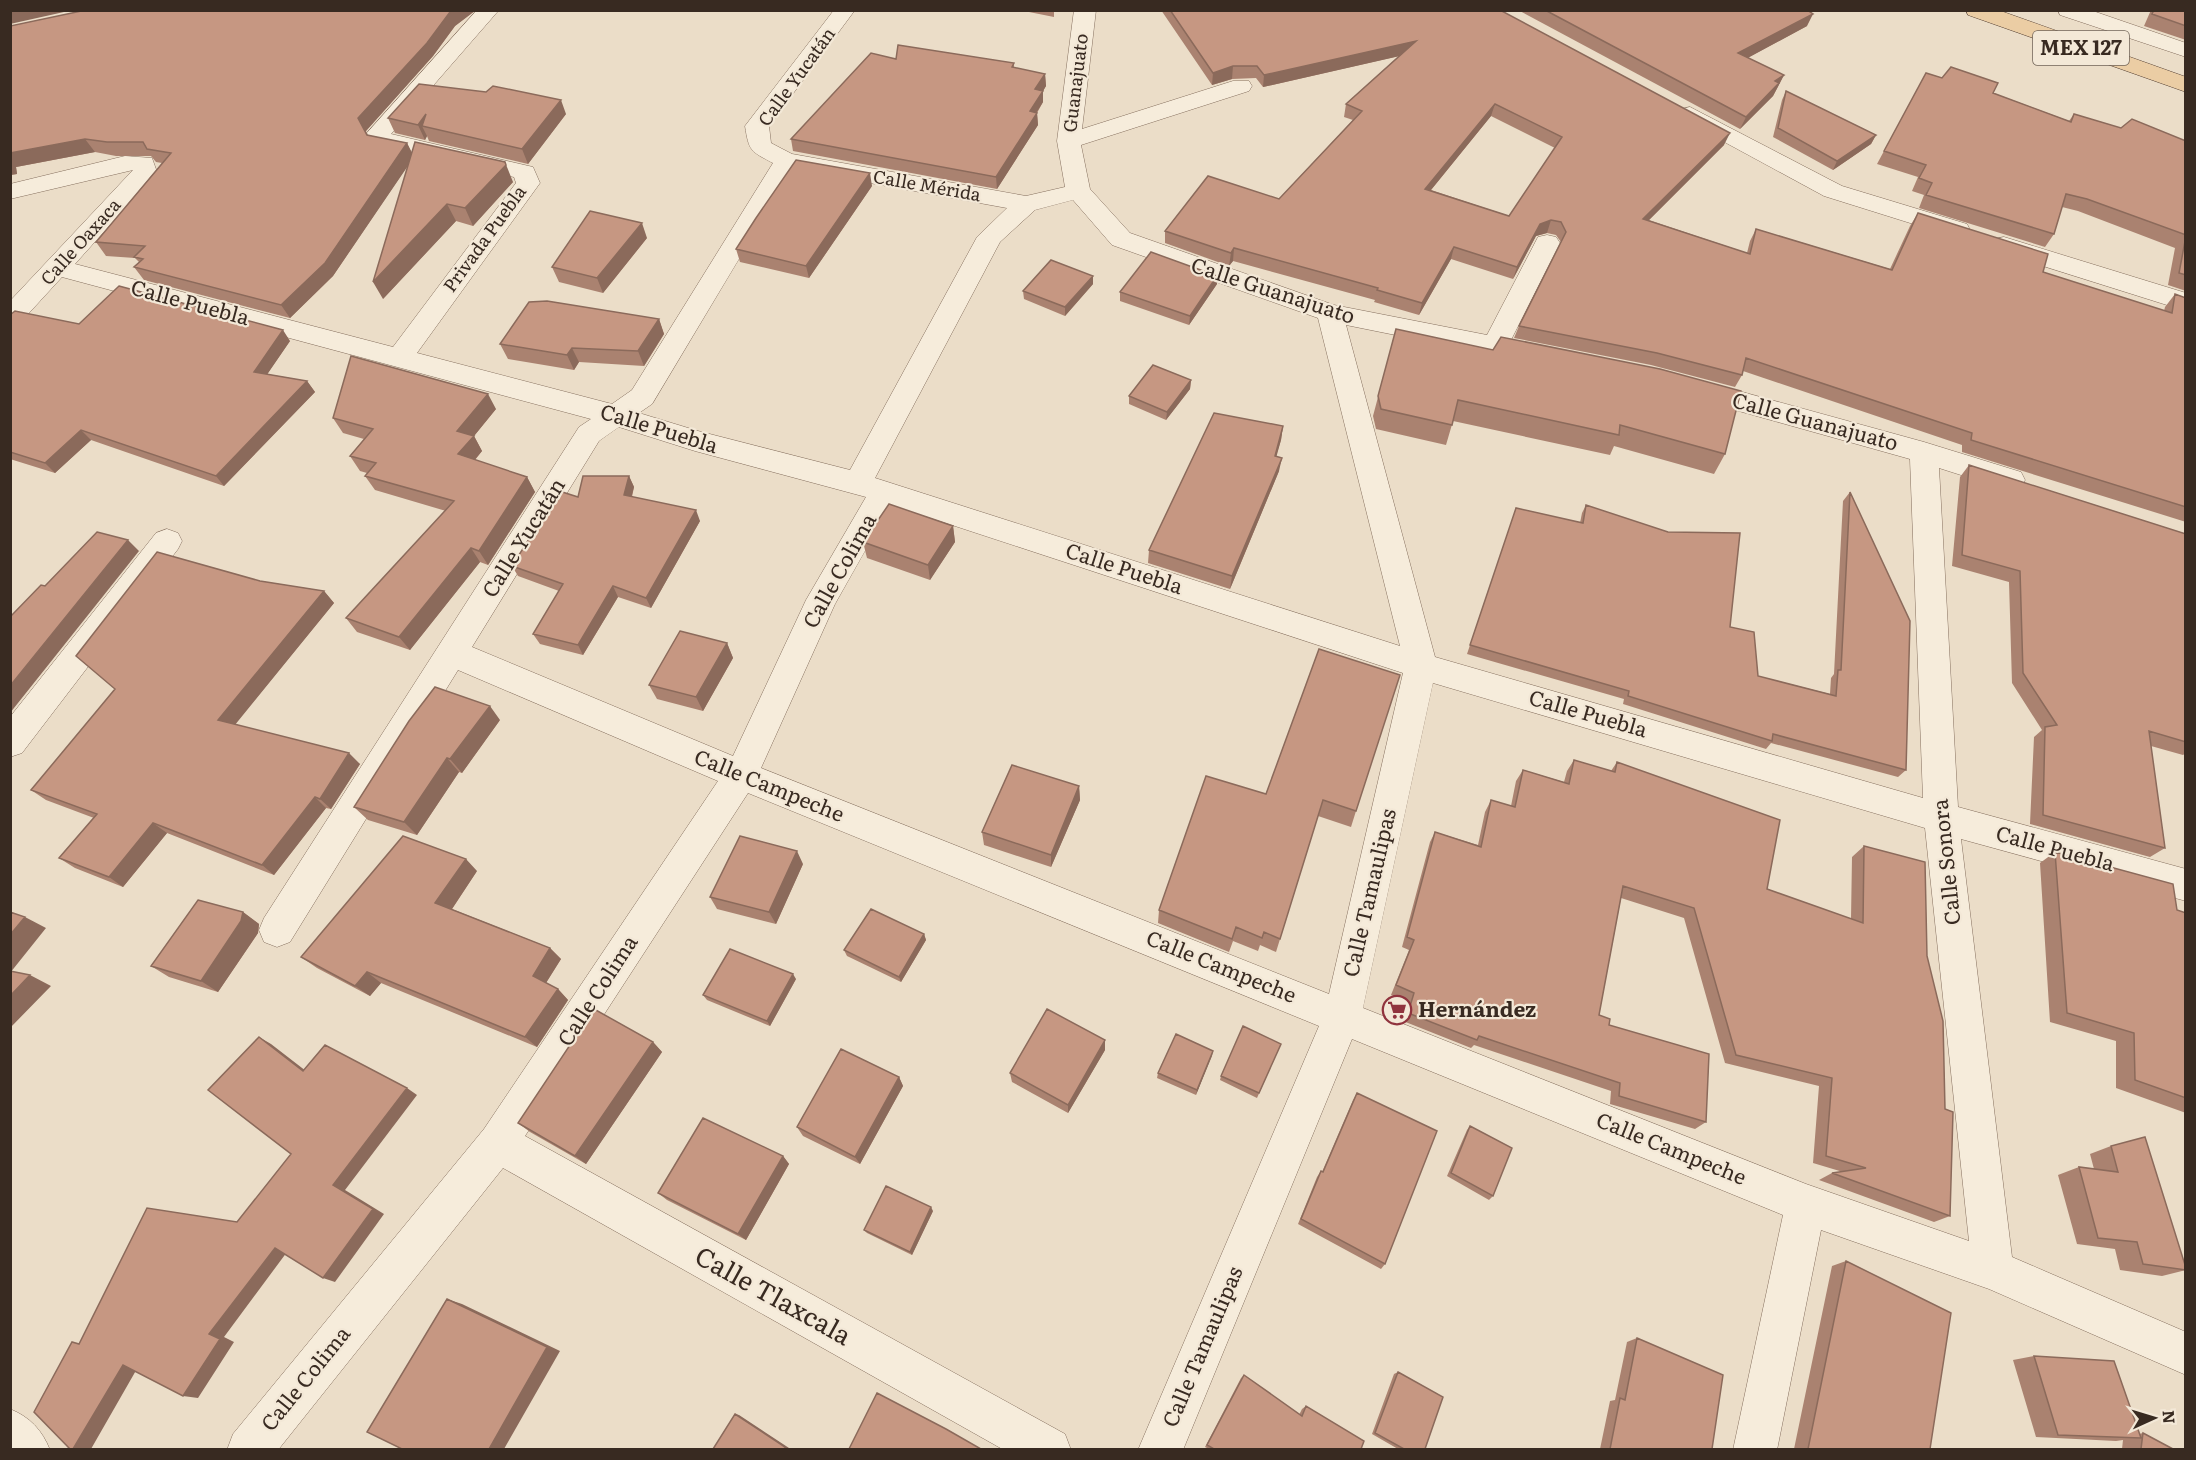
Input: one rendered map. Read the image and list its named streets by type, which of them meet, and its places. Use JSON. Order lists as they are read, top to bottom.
{
  "streets": {
    "main road": ["MEX 127"],
    "street": [
      "Calle Yucatán",
      "Guanajuato",
      "Calle Mérida",
      "Privada Puebla",
      "Calle Oaxaca",
      "Calle Guanajuato",
      "Calle Puebla",
      "Calle Colima",
      "Calle Campeche",
      "Calle Sonora",
      "Calle Tamaulipas",
      "Calle Tlaxcala"
    ]
  },
  "crossings": [
    ["Calle Yucatán", "Calle Mérida"],
    ["Calle Yucatán", "Calle Puebla"],
    ["Calle Yucatán", "Calle Campeche"],
    ["Guanajuato", "Calle Guanajuato"],
    ["Guanajuato", "Calle Colima"],
    ["Calle Mérida", "Calle Colima"],
    ["Privada Puebla", "Calle Puebla"],
    ["Calle Oaxaca", "Calle Puebla"],
    ["Calle Guanajuato", "Calle Colima"],
    ["Calle Guanajuato", "Calle Sonora"],
    ["Calle Guanajuato", "Calle Tamaulipas"],
    ["Calle Puebla", "Calle Colima"],
    ["Calle Puebla", "Calle Sonora"],
    ["Calle Puebla", "Calle Tamaulipas"],
    ["Calle Colima", "Calle Campeche"],
    ["Calle Colima", "Calle Tlaxcala"],
    ["Calle Campeche", "Calle Sonora"],
    ["Calle Campeche", "Calle Tamaulipas"]
  ],
  "places": {
    "supermarket": ["Hernández"]
  },
  "north": "right"
}
